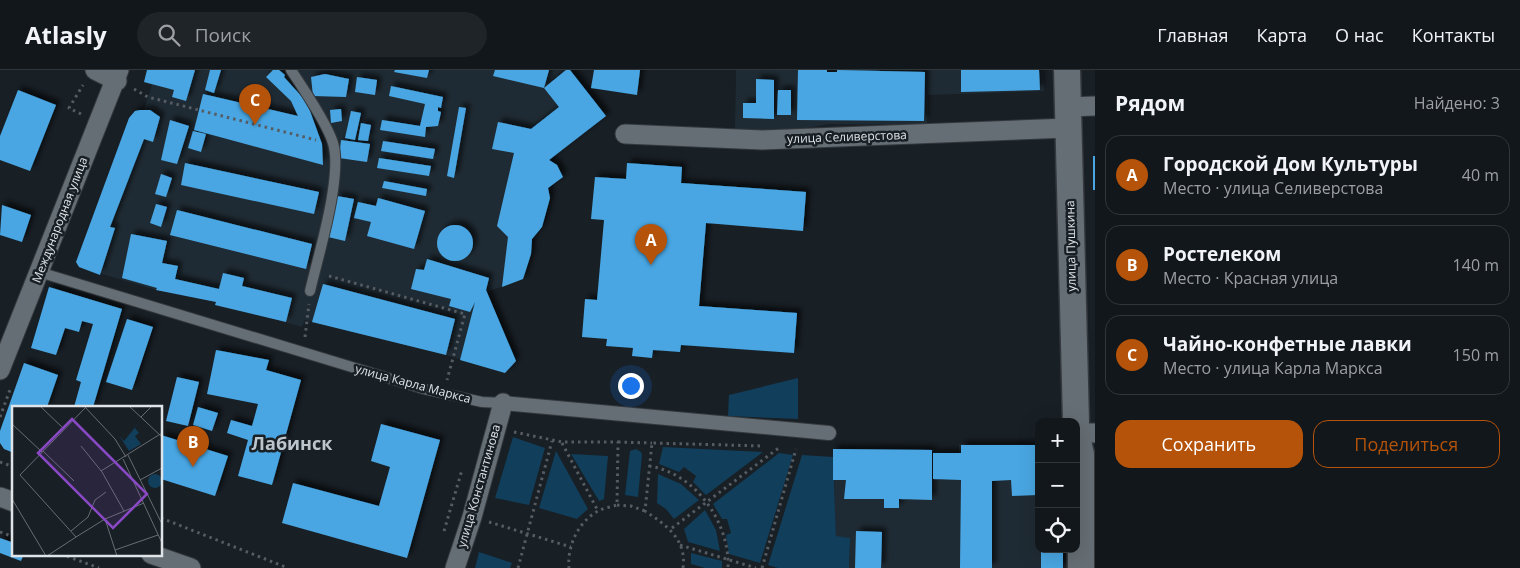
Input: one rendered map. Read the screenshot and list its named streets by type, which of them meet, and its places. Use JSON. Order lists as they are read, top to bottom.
{
  "streets": {
    "main road": ["улица Пушкина"],
    "street": [
      "улица Селиверстова",
      "Международная улица",
      "улица Карла Маркса",
      "улица Константинова"
    ]
  },
  "crossings": [
    ["улица Селиверстова", "улица Пушкина"],
    ["Международная улица", "улица Карла Маркса"],
    ["улица Карла Маркса", "улица Константинова"]
  ],
  "districts": ["Лабинск"],
  "page": {
    "header": "Atlasly",
    "search": "Поиск",
    "nav": [
      "Главная",
      "Карта",
      "О нас",
      "Контакты"
    ],
    "heading": ["Рядом", "Найдено: 3"],
    "pins": ["C", "A", "B"],
    "list": [
      {
        "mark": "A",
        "name": "Городской Дом Культуры",
        "note": "Место · улица Селиверстова",
        "value": "40 m"
      },
      {
        "mark": "B",
        "name": "Ростелеком",
        "note": "Место · Красная улица",
        "value": "140 m"
      },
      {
        "mark": "C",
        "name": "Чайно-конфетные лавки",
        "note": "Место · улица Карла Маркса",
        "value": "150 m"
      }
    ],
    "buttons": ["Сохранить", "Поделиться"],
    "map_buttons": ["+", "−"]
  }
}
